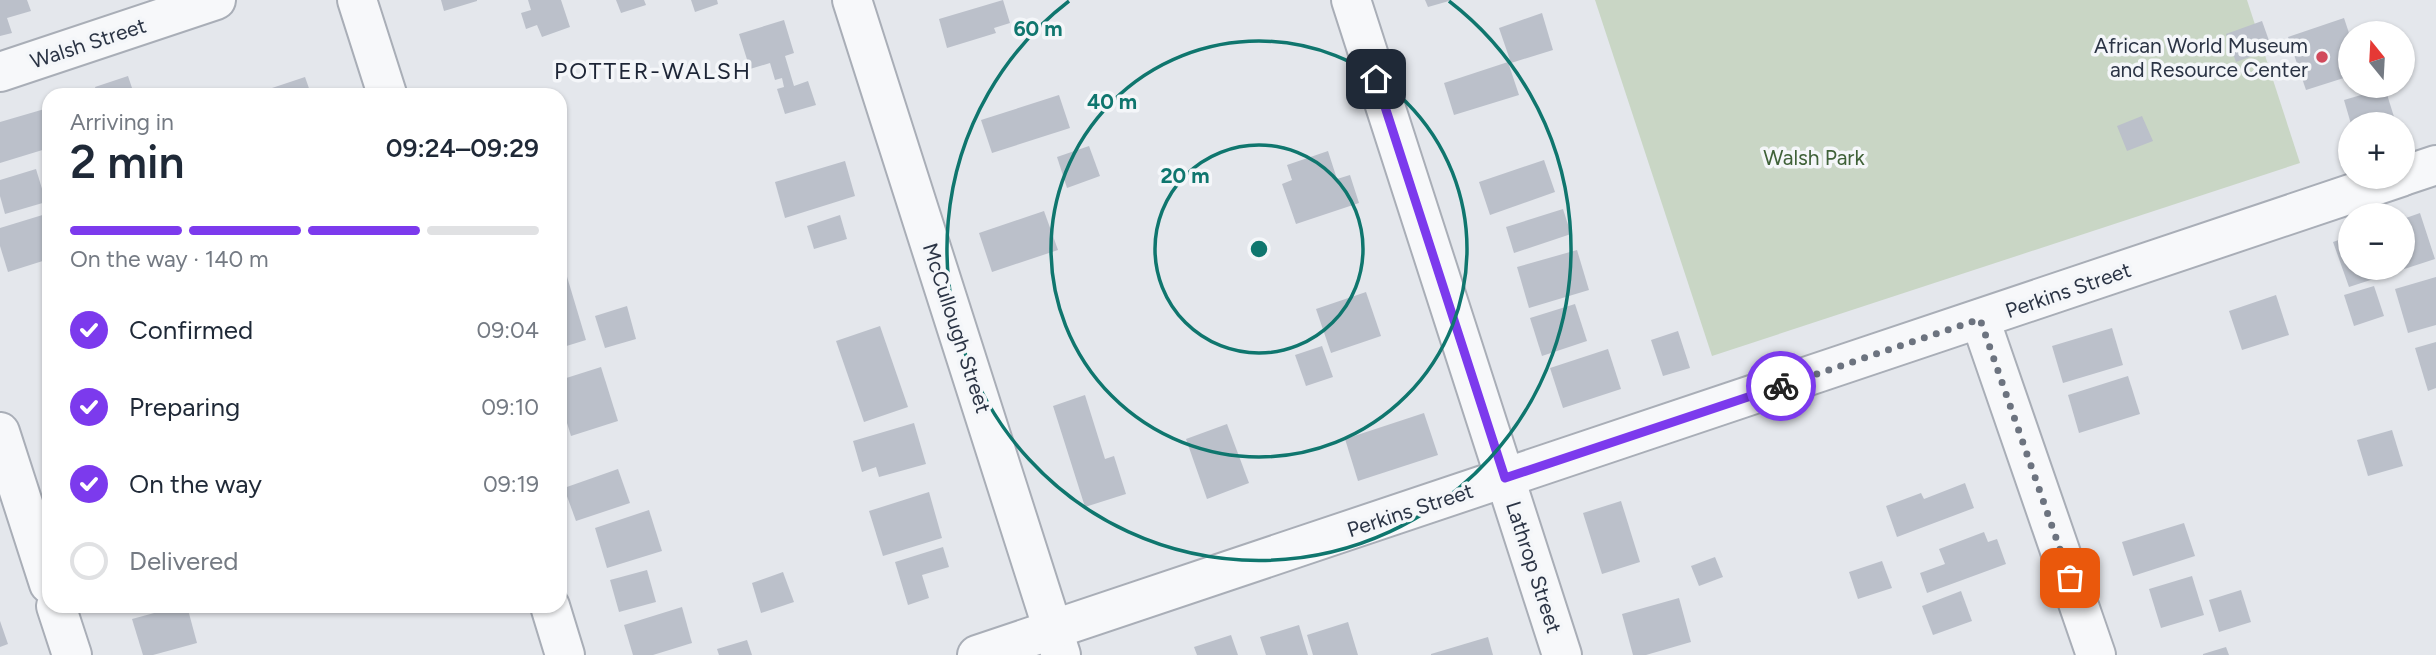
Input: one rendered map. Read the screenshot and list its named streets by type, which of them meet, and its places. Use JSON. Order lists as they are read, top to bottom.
{
  "streets": {
    "street": [
      "Walsh Street",
      "Perkins Street",
      "McCullough Street",
      "Lathrop Street"
    ]
  },
  "crossings": [
    ["Perkins Street", "McCullough Street"],
    ["Perkins Street", "Lathrop Street"]
  ],
  "districts": ["POTTER-WALSH"],
  "parks": ["Walsh Park"],
  "places": ["African World Museum and Resource Center"],
  "north": "top",
  "page": {
    "map_buttons": ["+", "−"],
    "heading": ["2 min", "Arriving in", "09:24–09:29"],
    "bar": "On the way · 140 m",
    "list": [
      ["Confirmed", "09:04"],
      ["Preparing", "09:10"],
      ["On the way", "09:19"],
      "Delivered"
    ]
  },
  "rings": ["60 m", "40 m", "20 m"]
}
